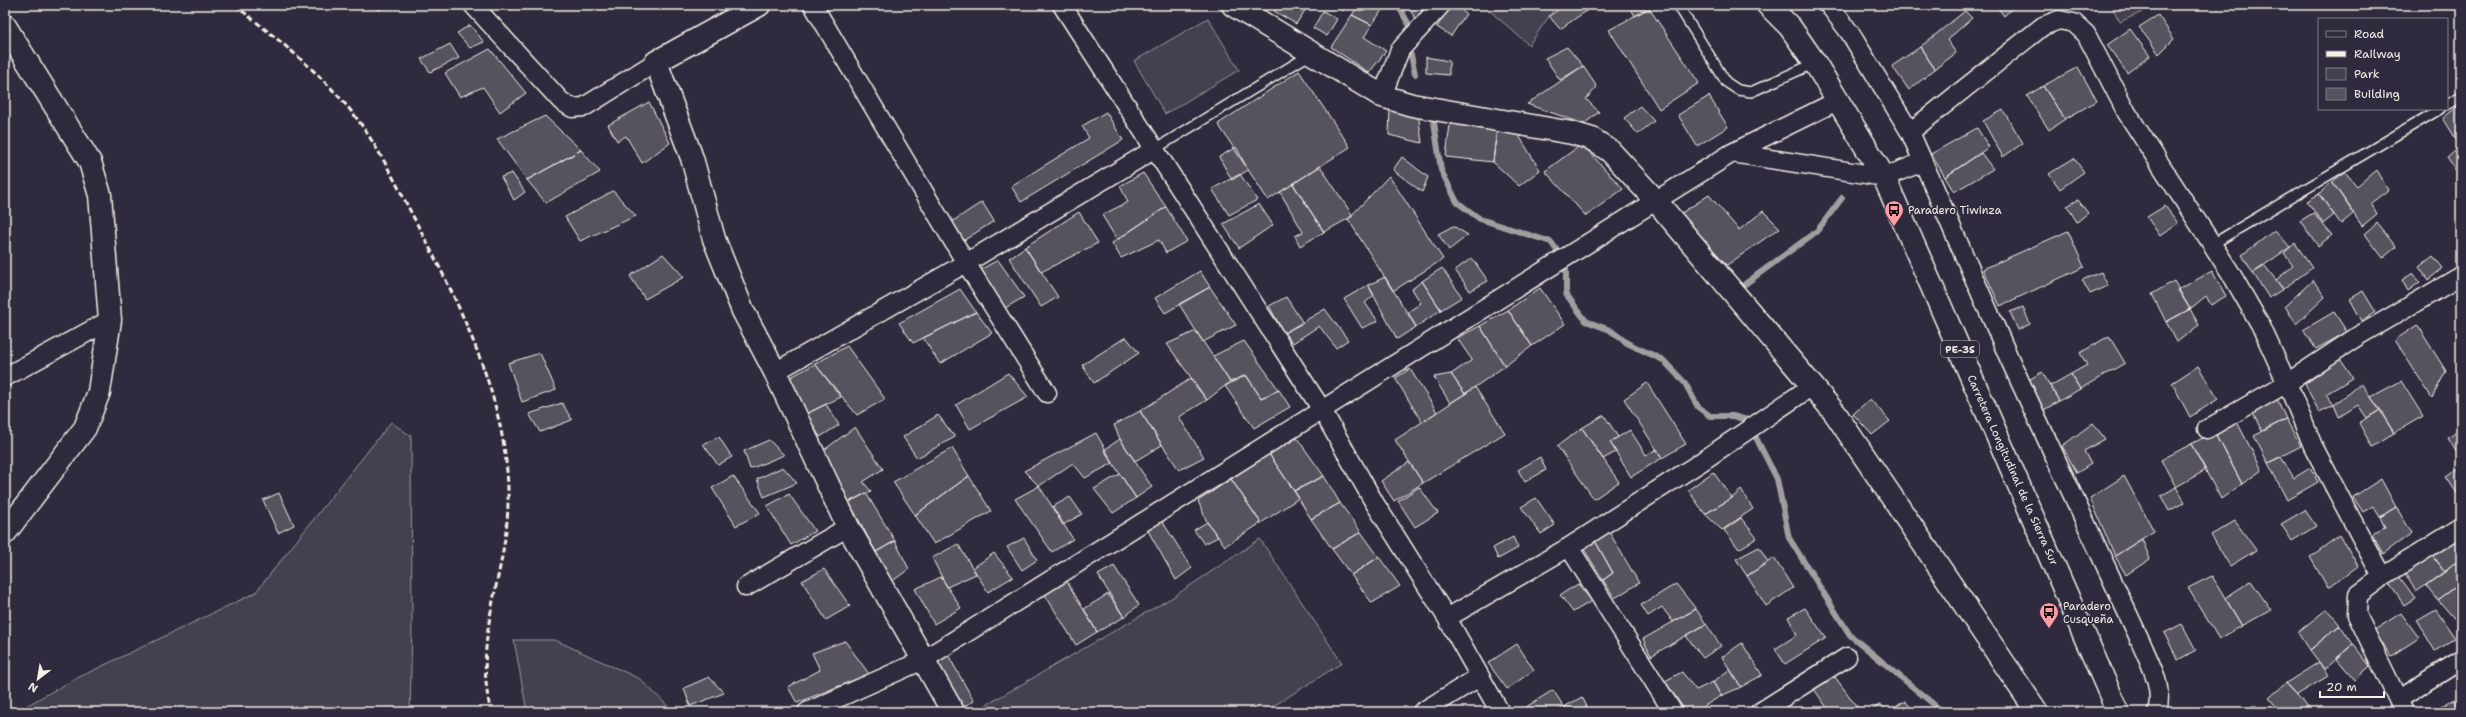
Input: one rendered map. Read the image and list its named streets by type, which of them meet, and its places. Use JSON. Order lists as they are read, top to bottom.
{
  "streets": {
    "main road": ["PE-3S", "Carretera Longitudinal de la Sierra Sur"]
  },
  "places": {
    "bus stop": ["Paradero Tiwinza", "Paradero Cusqueña"]
  },
  "legend": [
    "Road",
    "Railway",
    "Park",
    "Building"
  ],
  "scale_bar": "20 m",
  "north": "bottom left"
}
